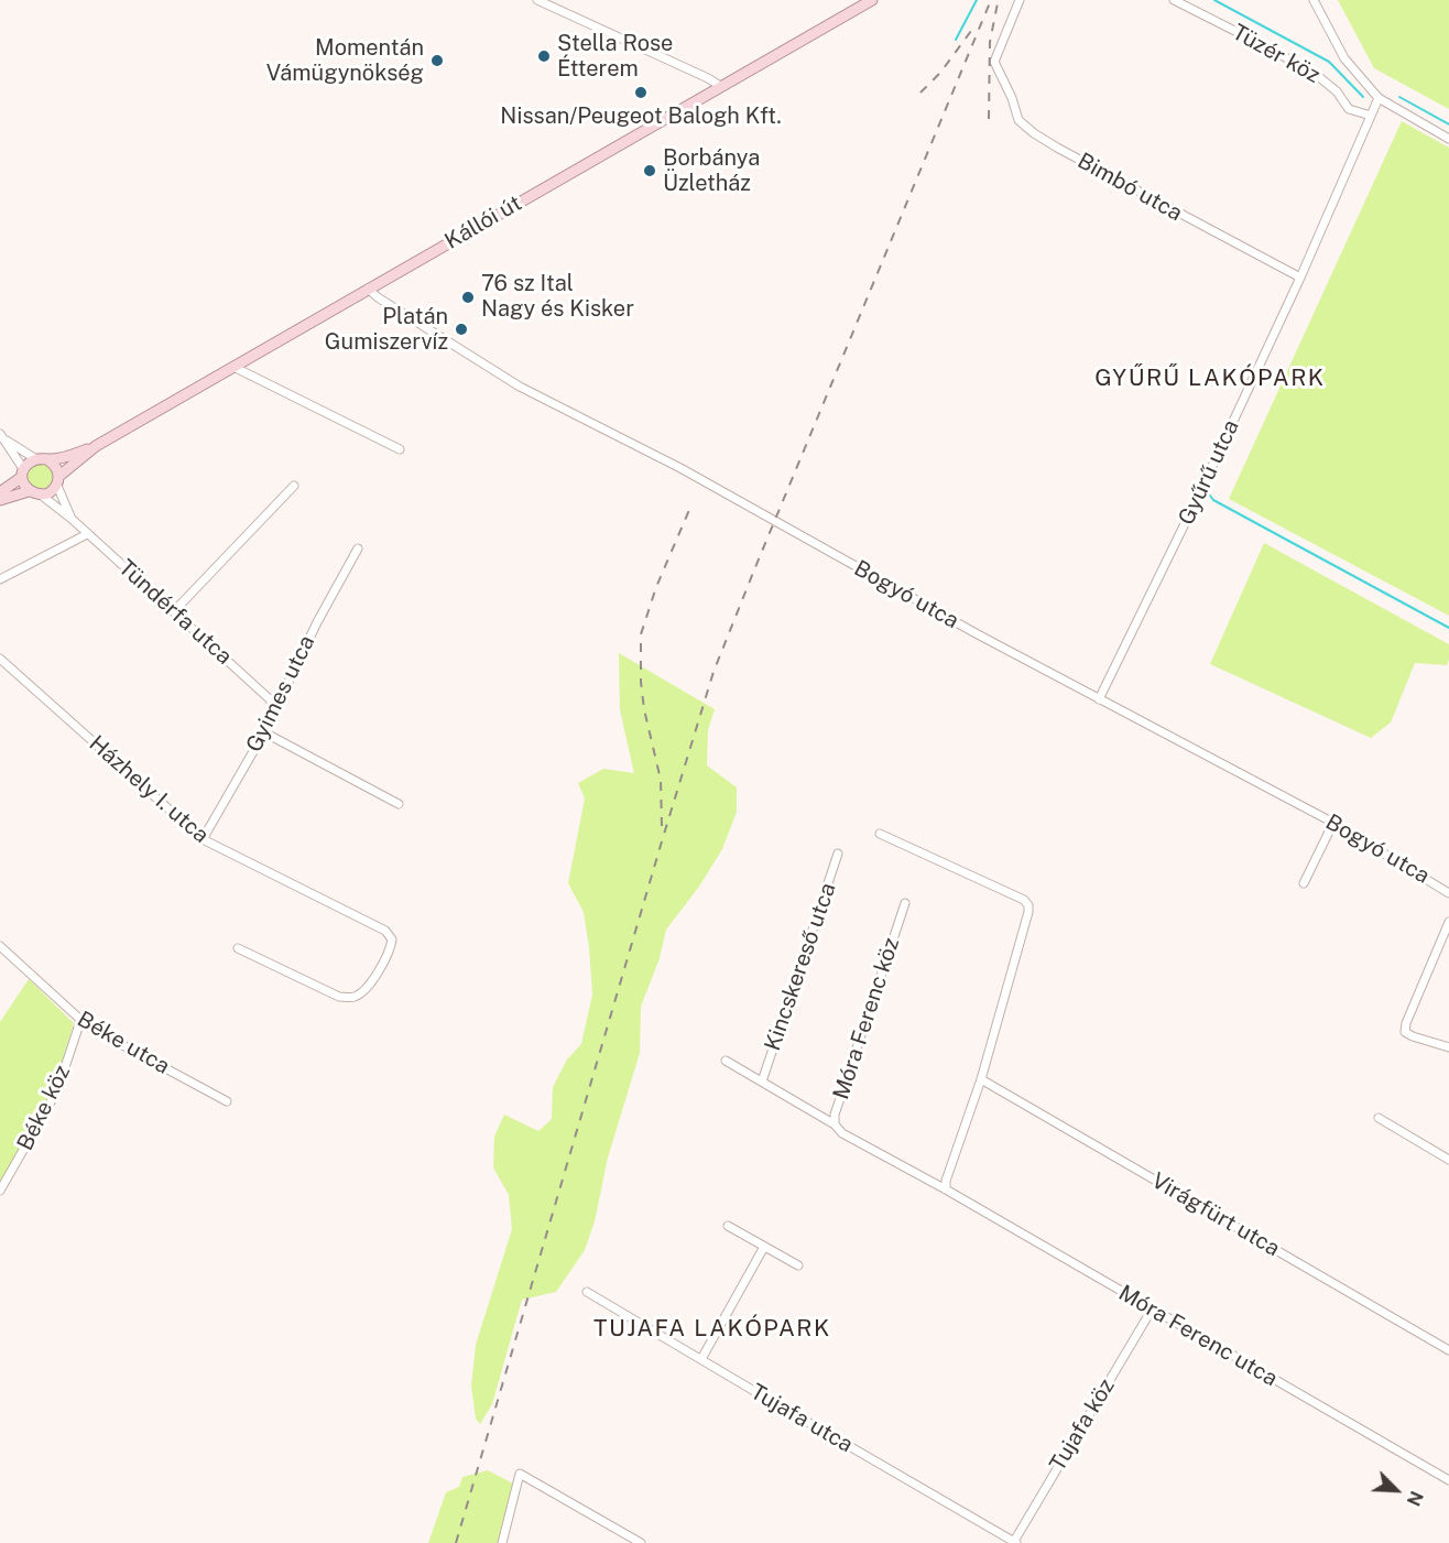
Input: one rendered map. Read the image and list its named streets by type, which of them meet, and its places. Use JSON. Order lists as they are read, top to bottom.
{
  "streets": {
    "main road": ["Kállói út"],
    "street": [
      "Tüzér köz",
      "Bimbó utca",
      "Gyűrű utca",
      "Bogyó utca",
      "Tündérfa utca",
      "Gyimes utca",
      "Házhely I. utca",
      "Kincskereső utca",
      "Móra Ferenc köz",
      "Béke utca",
      "Béke köz",
      "Virágfürt utca",
      "Móra Ferenc utca",
      "Tujafa utca",
      "Tujafa köz"
    ]
  },
  "crossings": [
    ["Tüzér köz", "Gyűrű utca"],
    ["Bimbó utca", "Gyűrű utca"],
    ["Kállói út", "Bogyó utca"],
    ["Kállói út", "Tündérfa utca"],
    ["Gyűrű utca", "Bogyó utca"],
    ["Tündérfa utca", "Gyimes utca"],
    ["Gyimes utca", "Házhely I. utca"],
    ["Móra Ferenc köz", "Móra Ferenc utca"],
    ["Béke utca", "Béke köz"],
    ["Móra Ferenc utca", "Tujafa köz"],
    ["Tujafa utca", "Tujafa köz"]
  ],
  "districts": ["GYŰRŰ LAKÓPARK", "TUJAFA LAKÓPARK"],
  "places": [
    "Stella Rose Étterem",
    "Momentán Vámügynökség",
    "Nissan/Peugeot Balogh Kft.",
    "Borbánya Üzletház",
    "76 sz Ital Nagy és Kisker",
    "Platán Gumiszervíz"
  ],
  "north": "bottom right"
}
